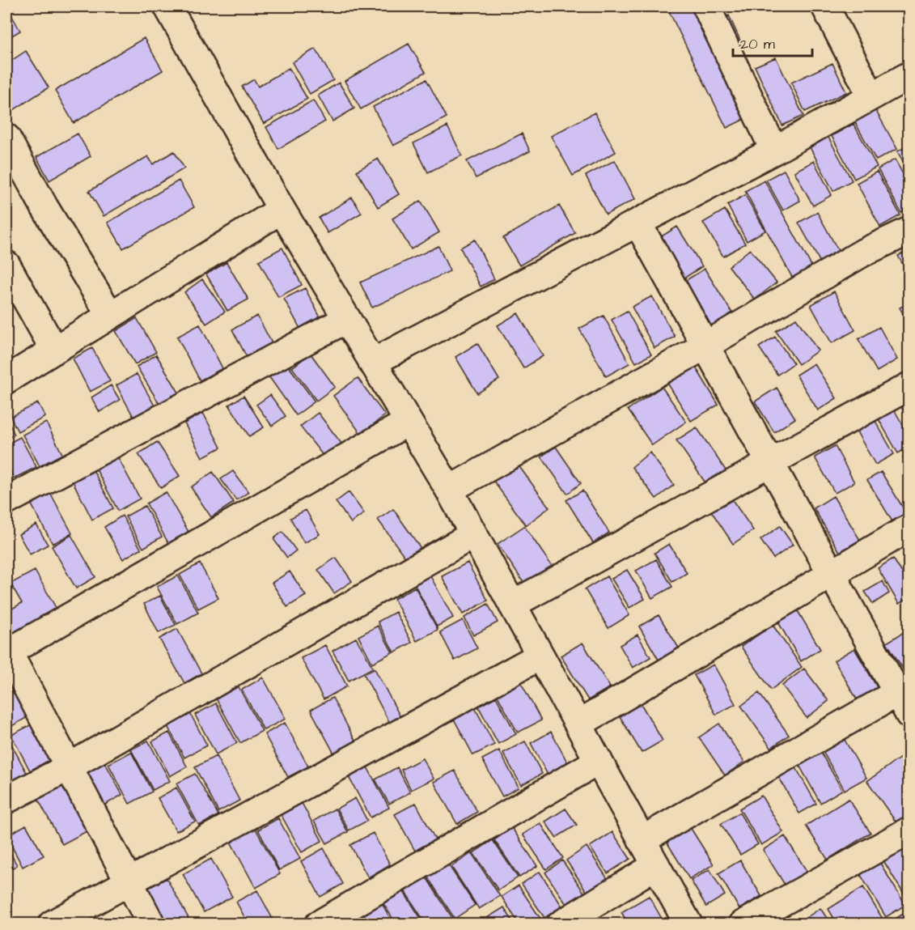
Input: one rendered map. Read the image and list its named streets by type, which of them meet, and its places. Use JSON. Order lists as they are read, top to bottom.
{
  "scale_bar": "20 m"
}
